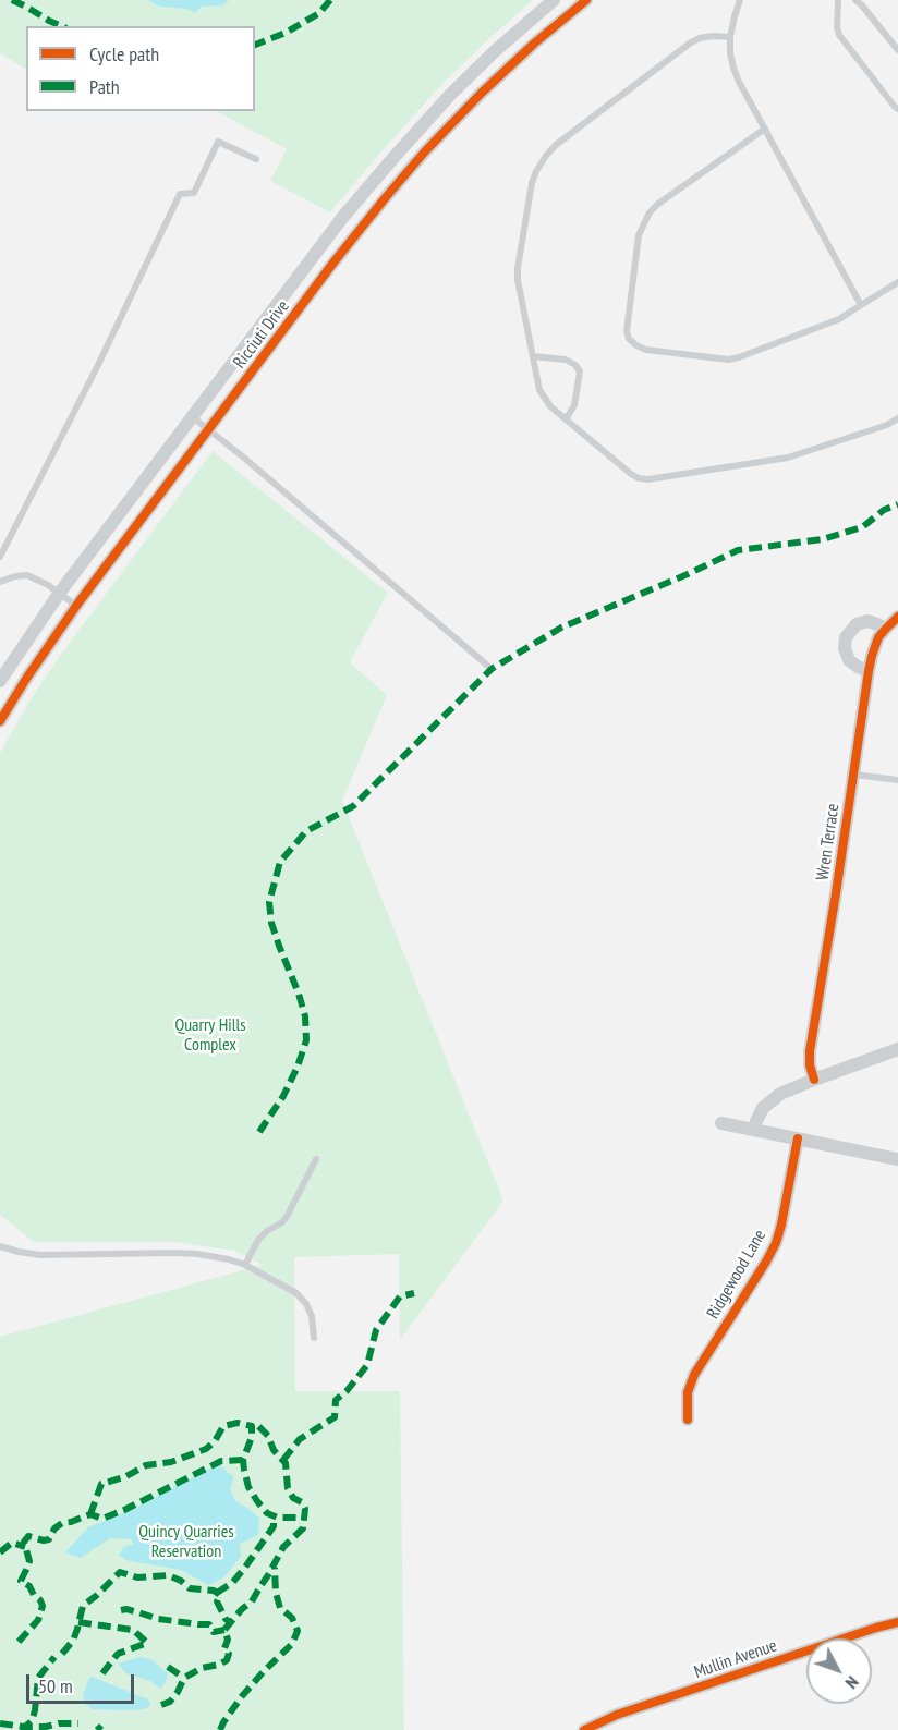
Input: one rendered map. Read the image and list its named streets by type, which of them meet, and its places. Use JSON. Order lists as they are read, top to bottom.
{
  "streets": {
    "street": [
      "Ricciuti Drive",
      "Wren Terrace",
      "Ridgewood Lane",
      "Mullin Avenue"
    ]
  },
  "parks": ["Quarry Hills Complex", "Quincy Quarries Reservation"],
  "legend": ["Cycle path", "Path"],
  "scale_bar": "50 m",
  "north": "bottom right"
}
